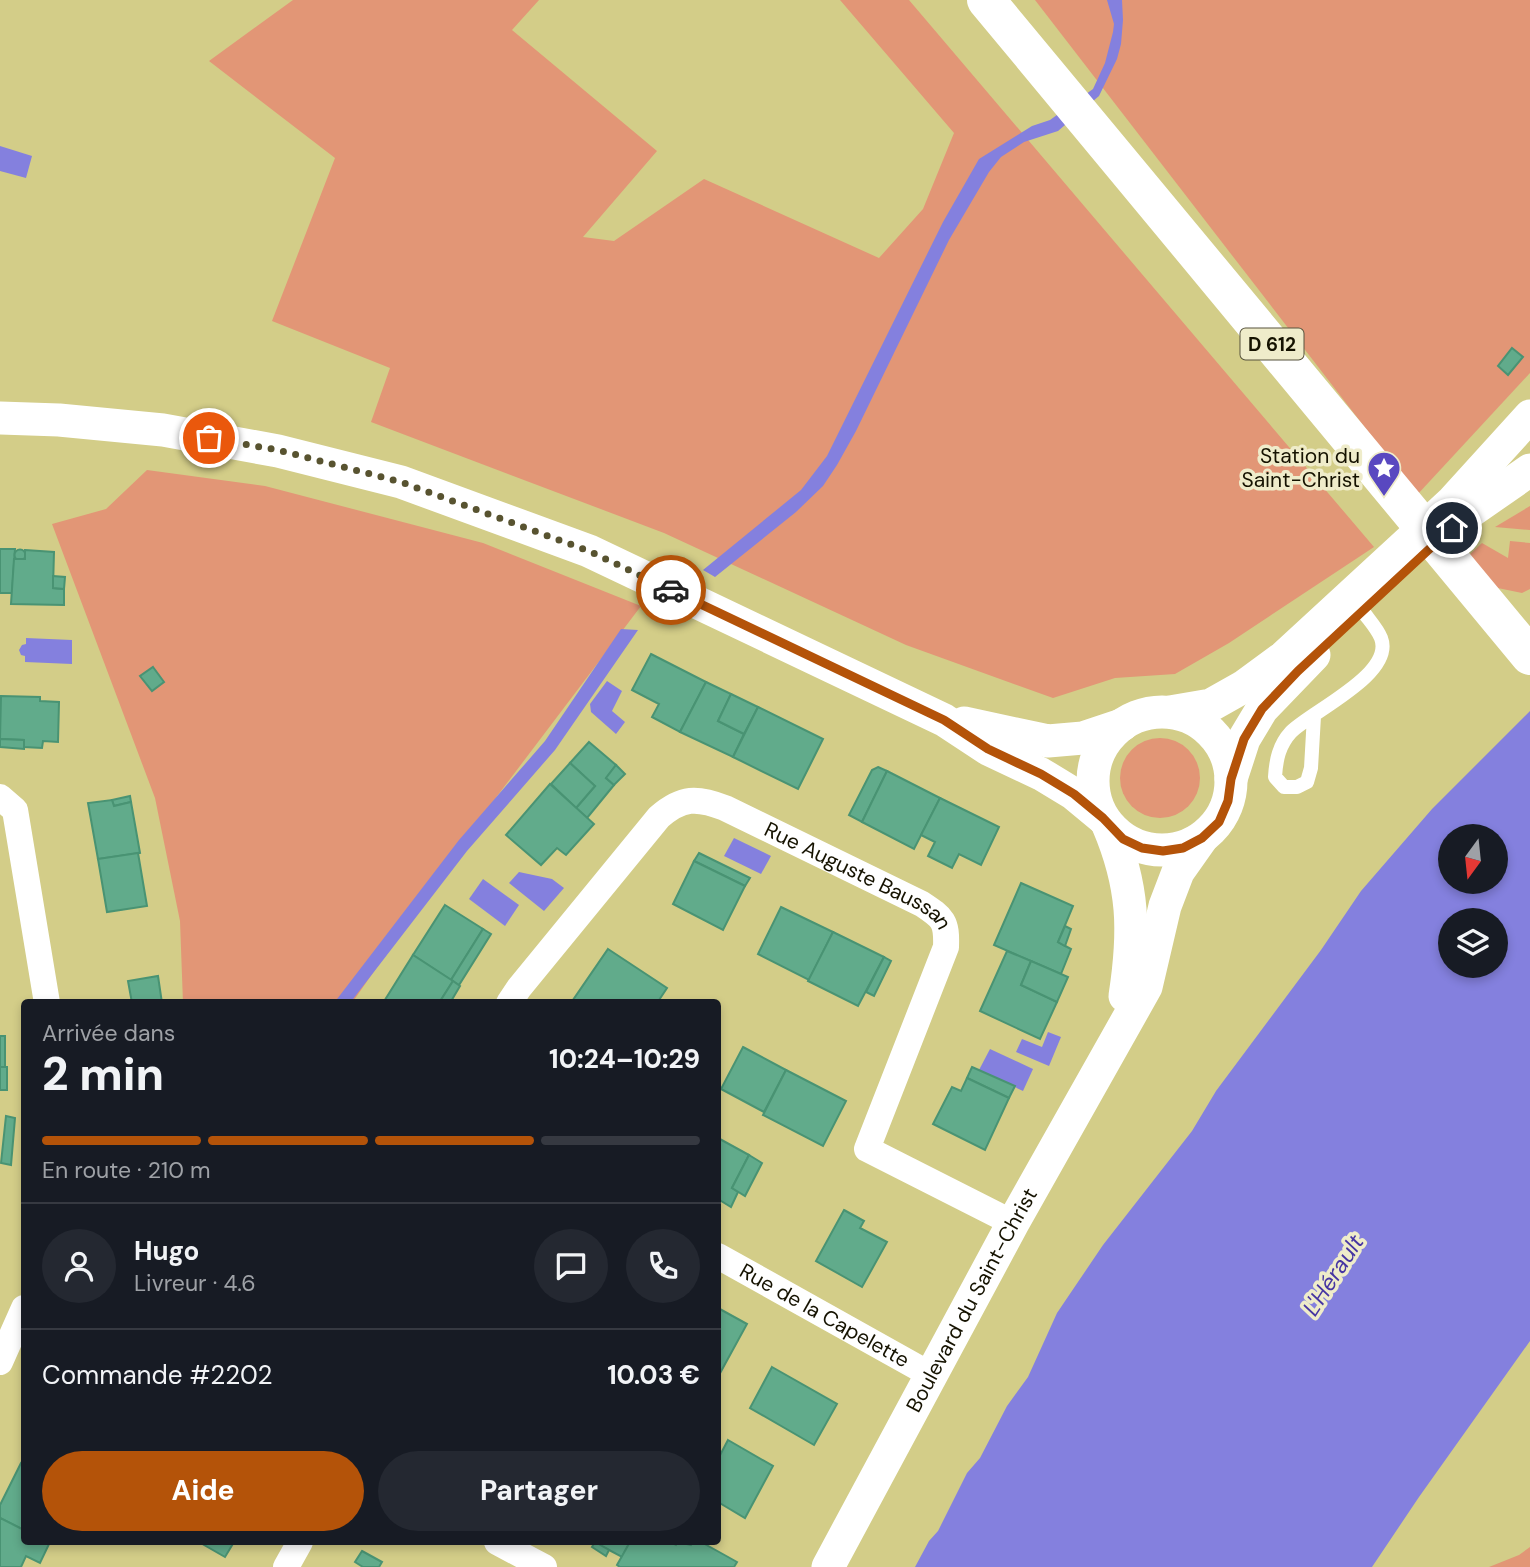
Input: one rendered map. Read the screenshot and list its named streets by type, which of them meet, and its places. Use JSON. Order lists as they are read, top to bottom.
{
  "streets": {
    "highway": ["D 612"],
    "street": ["Rue Auguste Baussan", "Boulevard du Saint-Christ", "Rue de la Capelette"]
  },
  "crossings": [
    ["Rue Auguste Baussan", "Boulevard du Saint-Christ"],
    ["Boulevard du Saint-Christ", "Rue de la Capelette"]
  ],
  "water": ["L'Hérault"],
  "places": {
    "place": ["Station du Saint-Christ"]
  },
  "north": "bottom",
  "page": {
    "heading": ["2 min", "Arrivée dans", "10:24–10:29"],
    "panel": [
      "Hugo",
      "Livreur · 4.6",
      "Commande #2202",
      "10.03 €"
    ],
    "bar": "En route · 210 m",
    "buttons": ["Aide", "Partager"]
  }
}
